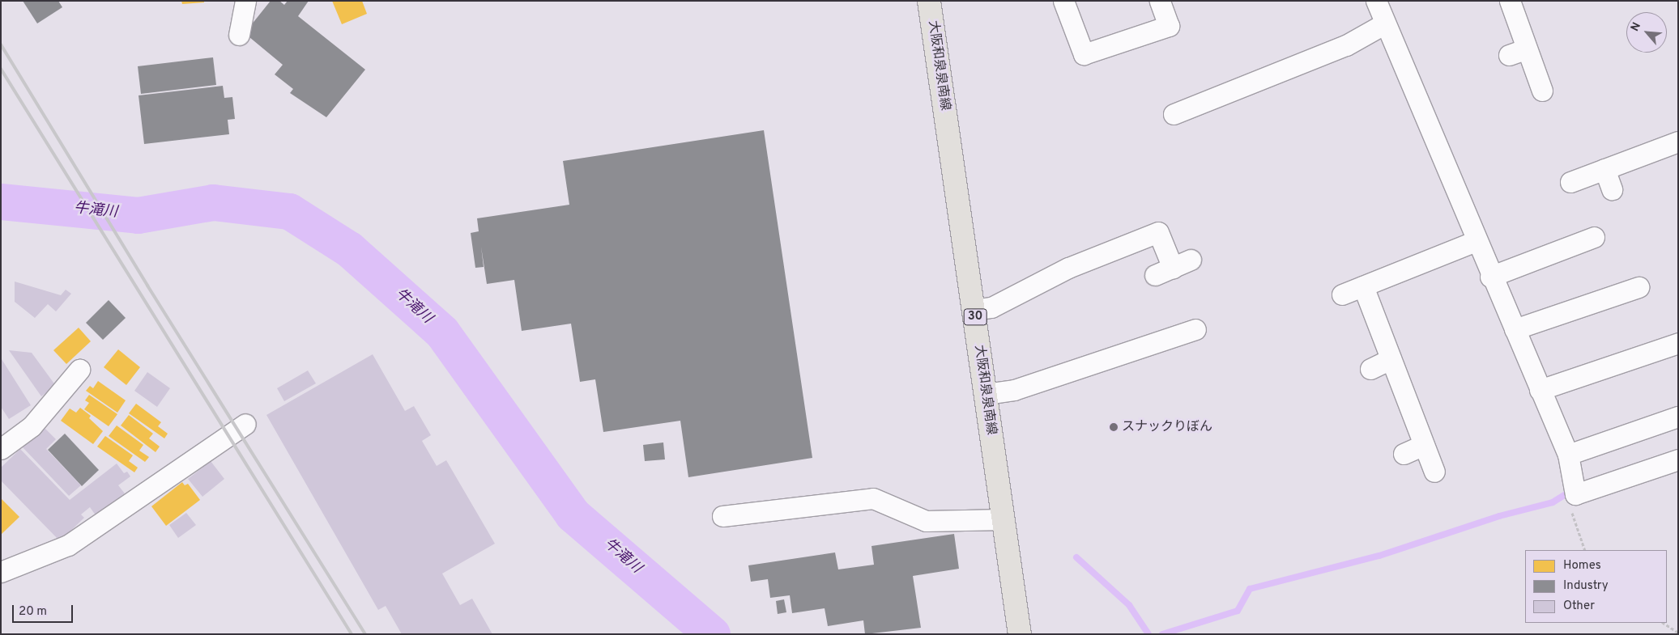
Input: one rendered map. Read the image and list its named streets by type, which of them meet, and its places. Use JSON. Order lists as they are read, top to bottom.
{
  "streets": {
    "main road": ["大阪和泉泉南線", "30"]
  },
  "water": ["牛滝川"],
  "places": ["スナックりぼん"],
  "legend": ["Homes", "Industry", "Other"],
  "scale_bar": "20 m",
  "north": "top left"
}
